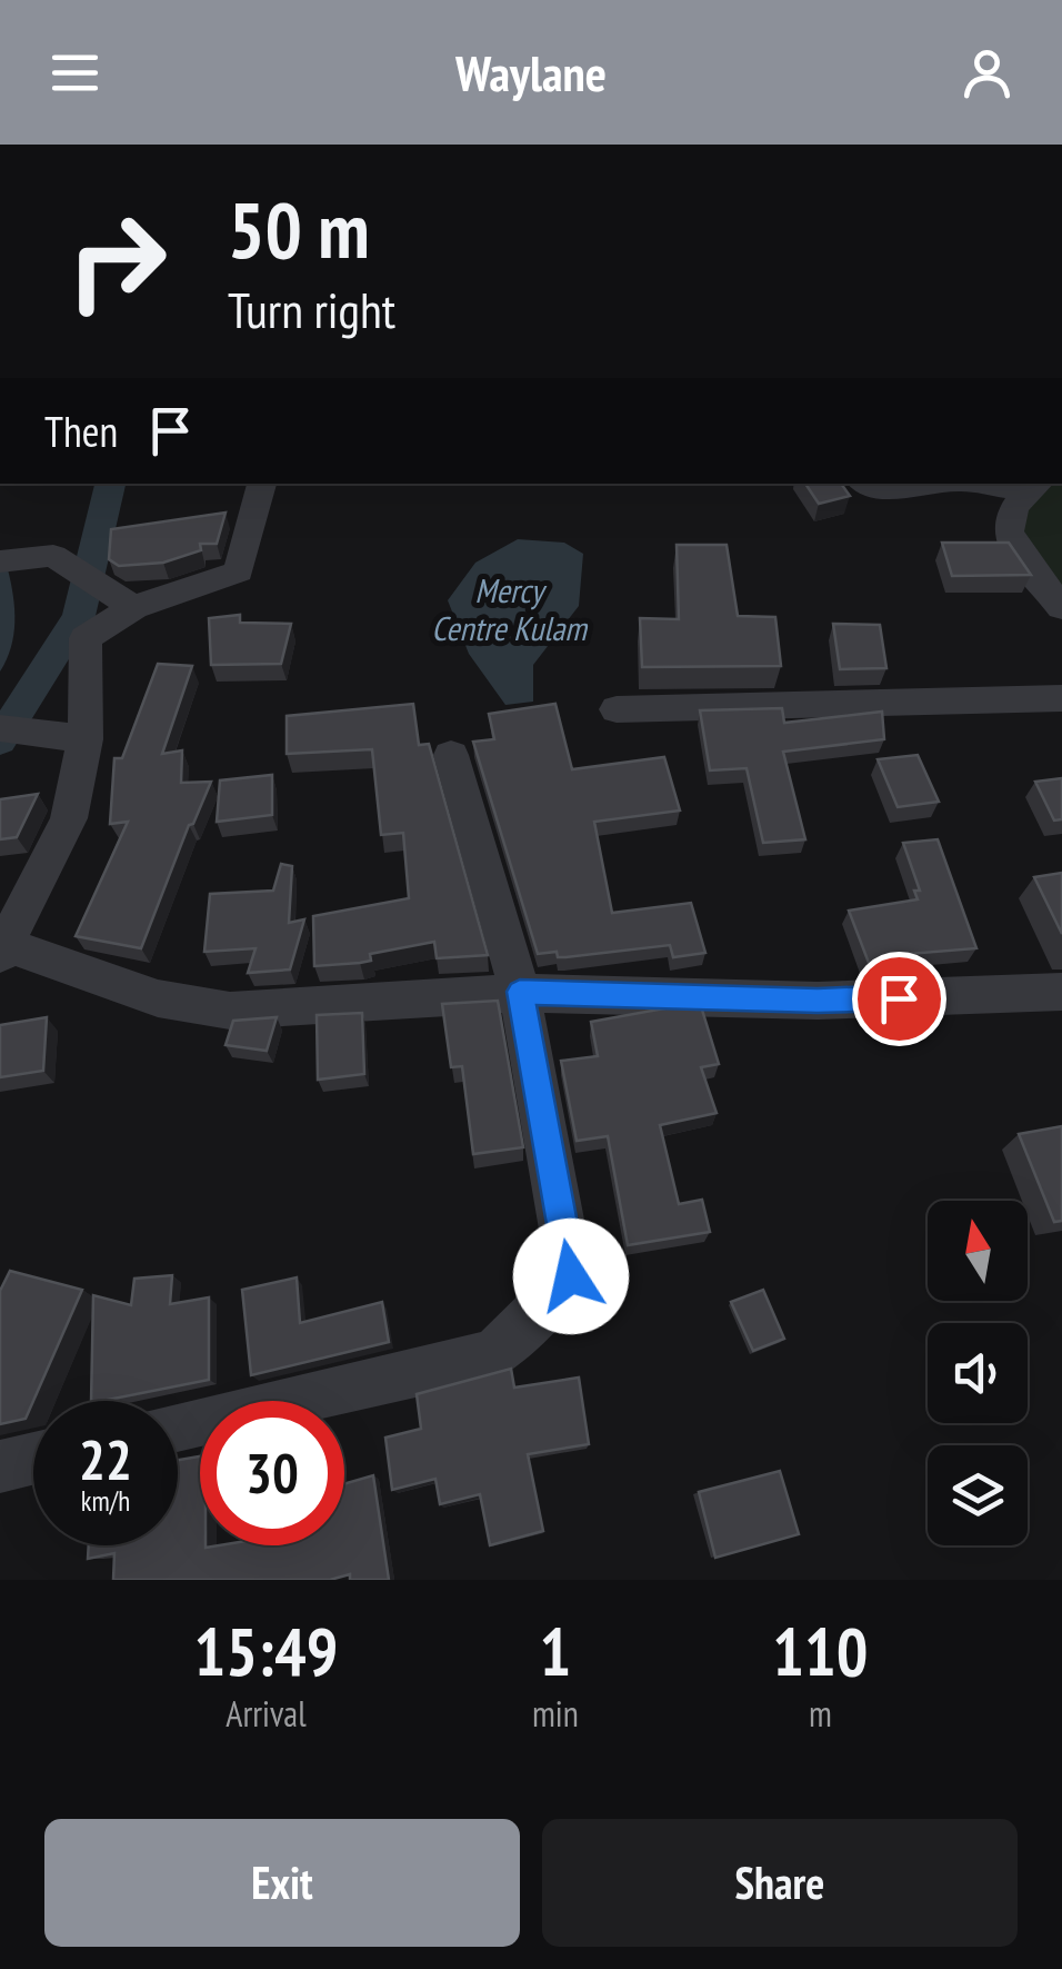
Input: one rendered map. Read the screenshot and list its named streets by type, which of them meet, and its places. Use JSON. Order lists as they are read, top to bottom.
{
  "water": ["Mercy Centre Kulam"],
  "north": "top",
  "page": {
    "header": "Waylane",
    "turn": ["50 m", "Turn right"],
    "then": "Then",
    "speed": "22 km/h",
    "limit": "30",
    "eta": [
      "15:49",
      "Arrival",
      "1",
      "min",
      "110",
      "m"
    ],
    "buttons": ["Exit", "Share"]
  }
}
